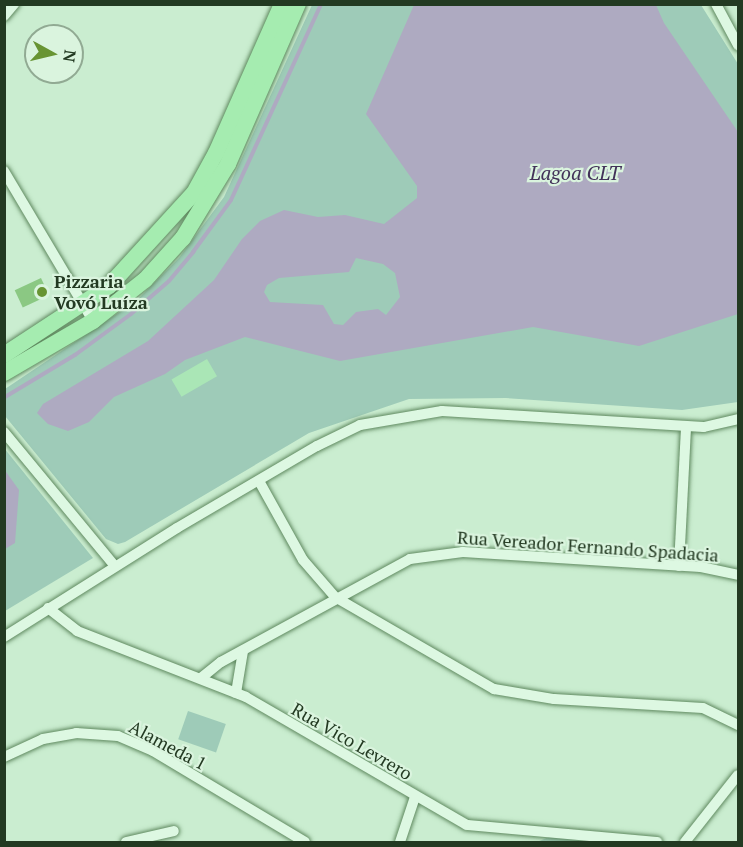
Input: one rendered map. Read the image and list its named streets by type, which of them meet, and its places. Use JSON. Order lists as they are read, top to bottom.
{
  "streets": {
    "street": ["Rua Vereador Fernando Spadacia", "Rua Vico Levrero", "Alameda 1"]
  },
  "crossings": [
    ["Rua Vereador Fernando Spadacia", "Rua Vico Levrero"]
  ],
  "water": ["Lagoa CLT"],
  "places": ["Pizzaria Vovó Luíza"],
  "north": "right"
}
